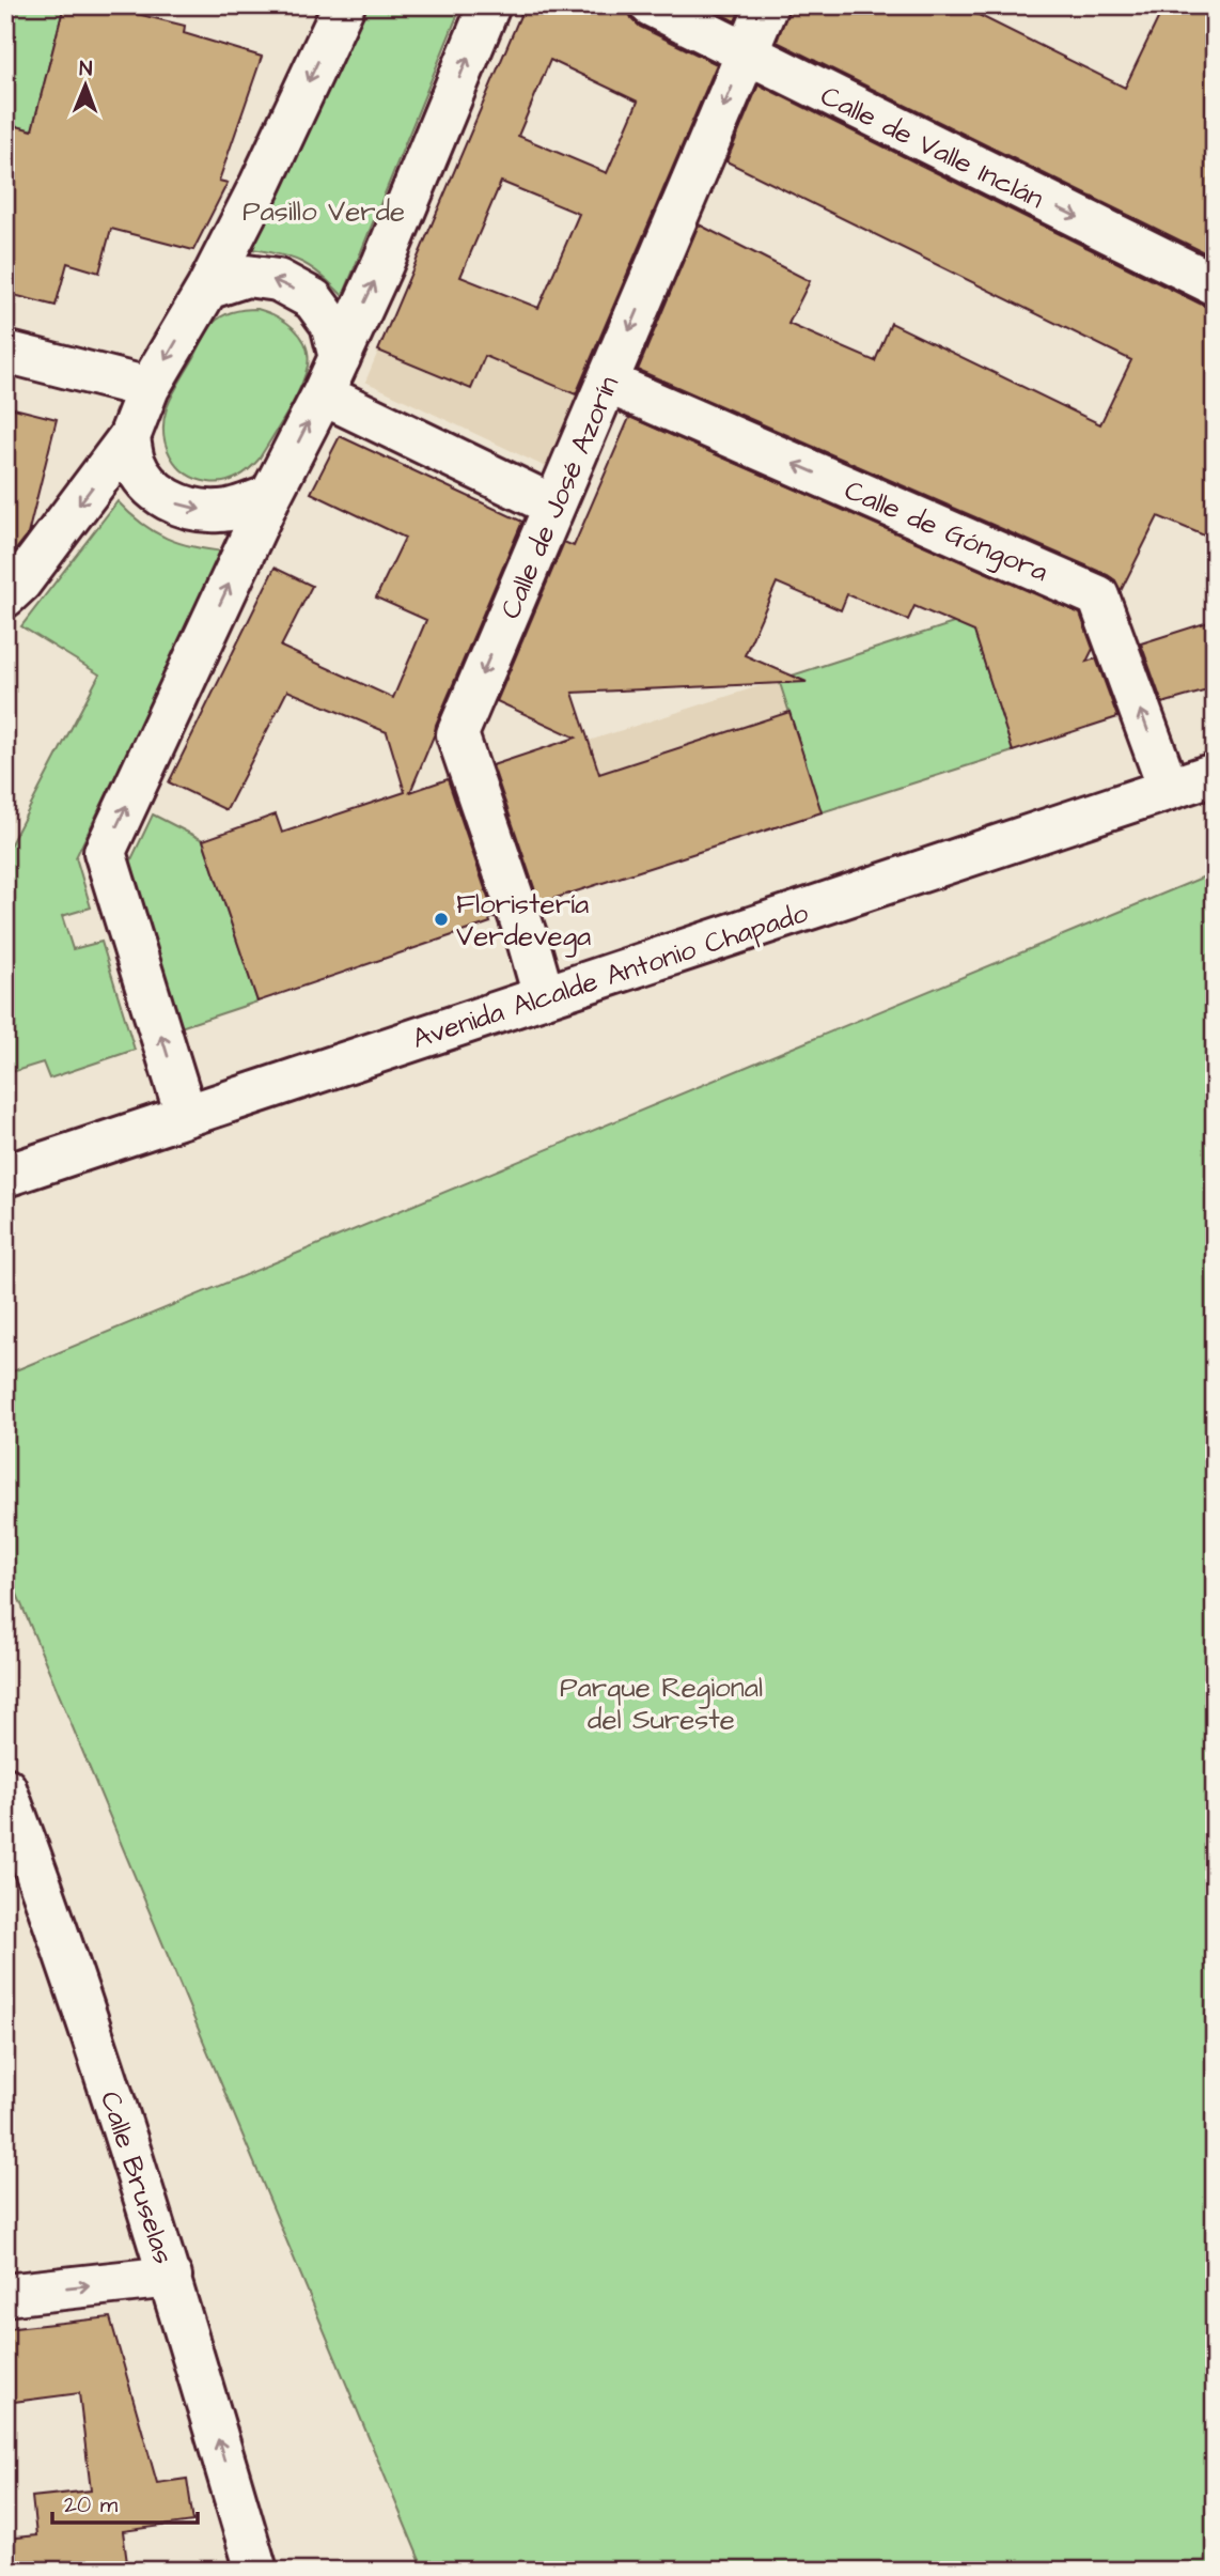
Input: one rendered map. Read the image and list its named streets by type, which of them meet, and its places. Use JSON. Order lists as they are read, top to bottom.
{
  "streets": {
    "street": [
      "Calle de Valle Inclán",
      "Calle de José Azorín",
      "Calle de Góngora",
      "Avenida Alcalde Antonio Chapado",
      "Calle Bruselas"
    ]
  },
  "crossings": [
    ["Calle de Valle Inclán", "Calle de José Azorín"],
    ["Calle de José Azorín", "Calle de Góngora"],
    ["Calle de José Azorín", "Avenida Alcalde Antonio Chapado"],
    ["Calle de Góngora", "Avenida Alcalde Antonio Chapado"]
  ],
  "one_way": ["Calle de Valle Inclán", "Calle de Góngora", "Calle Bruselas"],
  "parks": ["Pasillo Verde", "Parque Regional del Sureste"],
  "places": ["Floristería Verdevega"],
  "scale_bar": "20 m",
  "north": "top"
}
